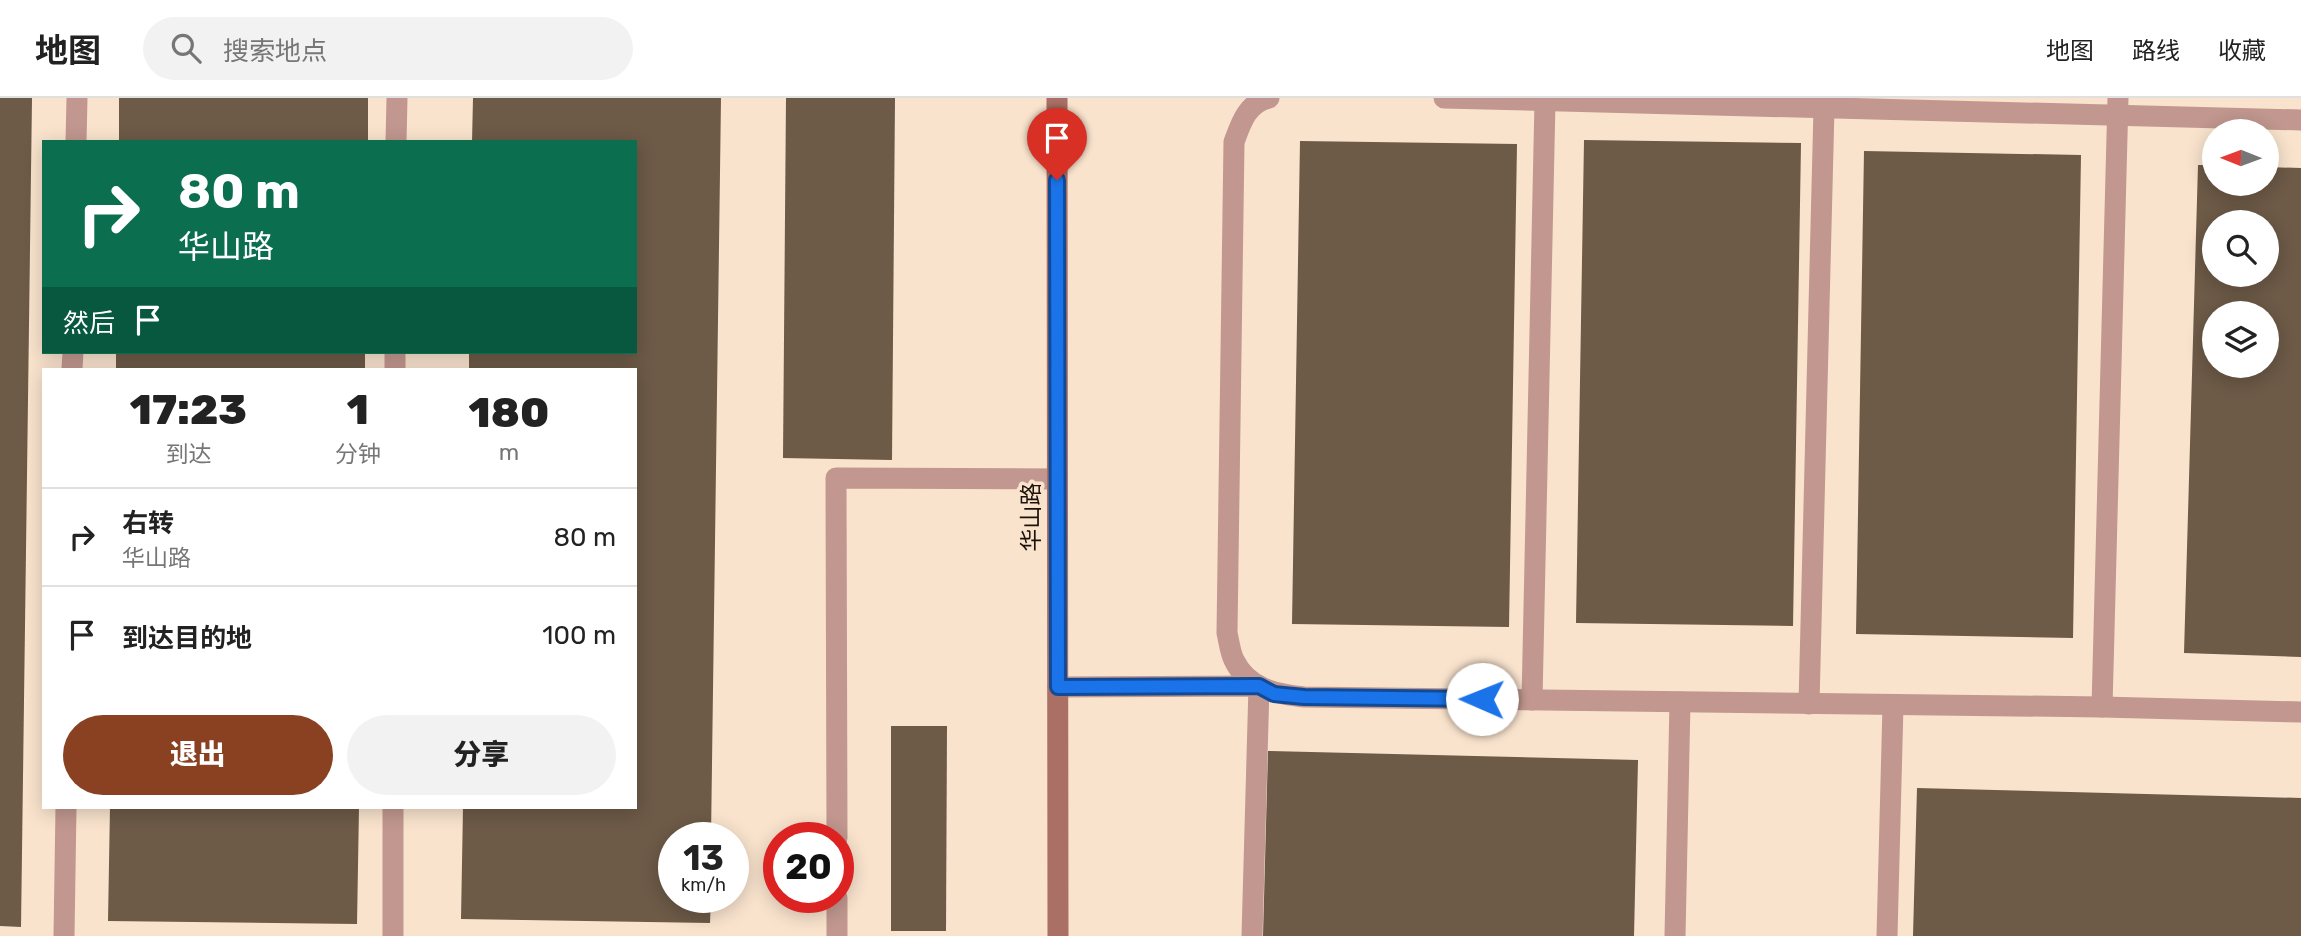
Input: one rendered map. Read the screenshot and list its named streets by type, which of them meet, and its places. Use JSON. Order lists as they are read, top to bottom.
{
  "streets": {
    "street": ["华山路"]
  },
  "north": "left",
  "page": {
    "header": "地图",
    "search": "搜索地点",
    "nav": ["地图", "路线", "收藏"],
    "turn": ["80 m", "华山路"],
    "then": "然后",
    "eta": [
      "17:23",
      "到达",
      "1",
      "分钟",
      "180",
      "m"
    ],
    "list": [
      {
        "name": "右转",
        "note": "华山路",
        "value": "80 m"
      },
      {
        "name": "到达目的地",
        "value": "100 m"
      }
    ],
    "buttons": ["退出", "分享"],
    "speed": "13 km/h",
    "limit": "20"
  }
}
